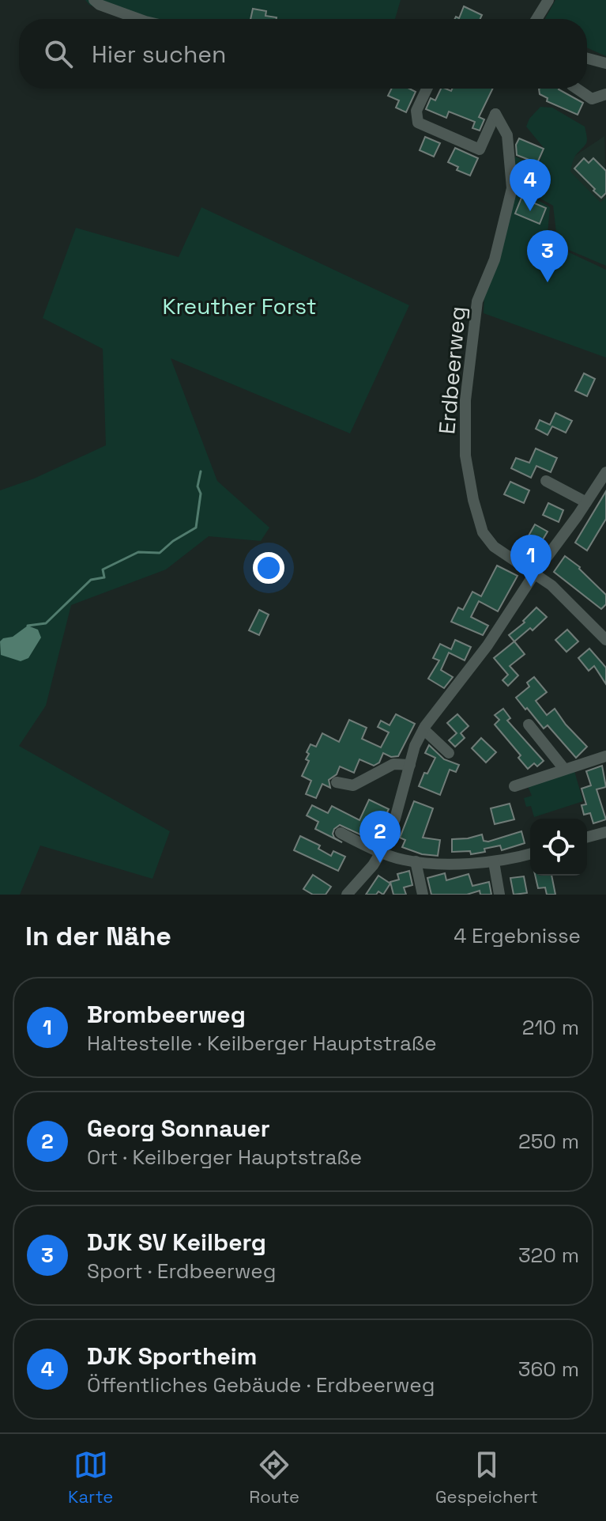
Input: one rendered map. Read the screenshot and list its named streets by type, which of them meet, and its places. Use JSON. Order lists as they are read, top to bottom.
{
  "streets": {
    "street": ["Erdbeerweg"]
  },
  "parks": ["Kreuther Forst"],
  "page": {
    "search": "Hier suchen",
    "pins": [
      "4",
      "3",
      "1",
      "2"
    ],
    "heading": ["In der Nähe", "4 Ergebnisse"],
    "list": [
      {
        "mark": "1",
        "name": "Brombeerweg",
        "note": "Haltestelle · Keilberger Hauptstraße",
        "value": "210 m"
      },
      {
        "mark": "2",
        "name": "Georg Sonnauer",
        "note": "Ort · Keilberger Hauptstraße",
        "value": "250 m"
      },
      {
        "mark": "3",
        "name": "DJK SV Keilberg",
        "note": "Sport · Erdbeerweg",
        "value": "320 m"
      },
      {
        "mark": "4",
        "name": "DJK Sportheim",
        "note": "Öffentliches Gebäude · Erdbeerweg",
        "value": "360 m"
      }
    ],
    "nav": ["Karte", "Route", "Gespeichert"]
  }
}
